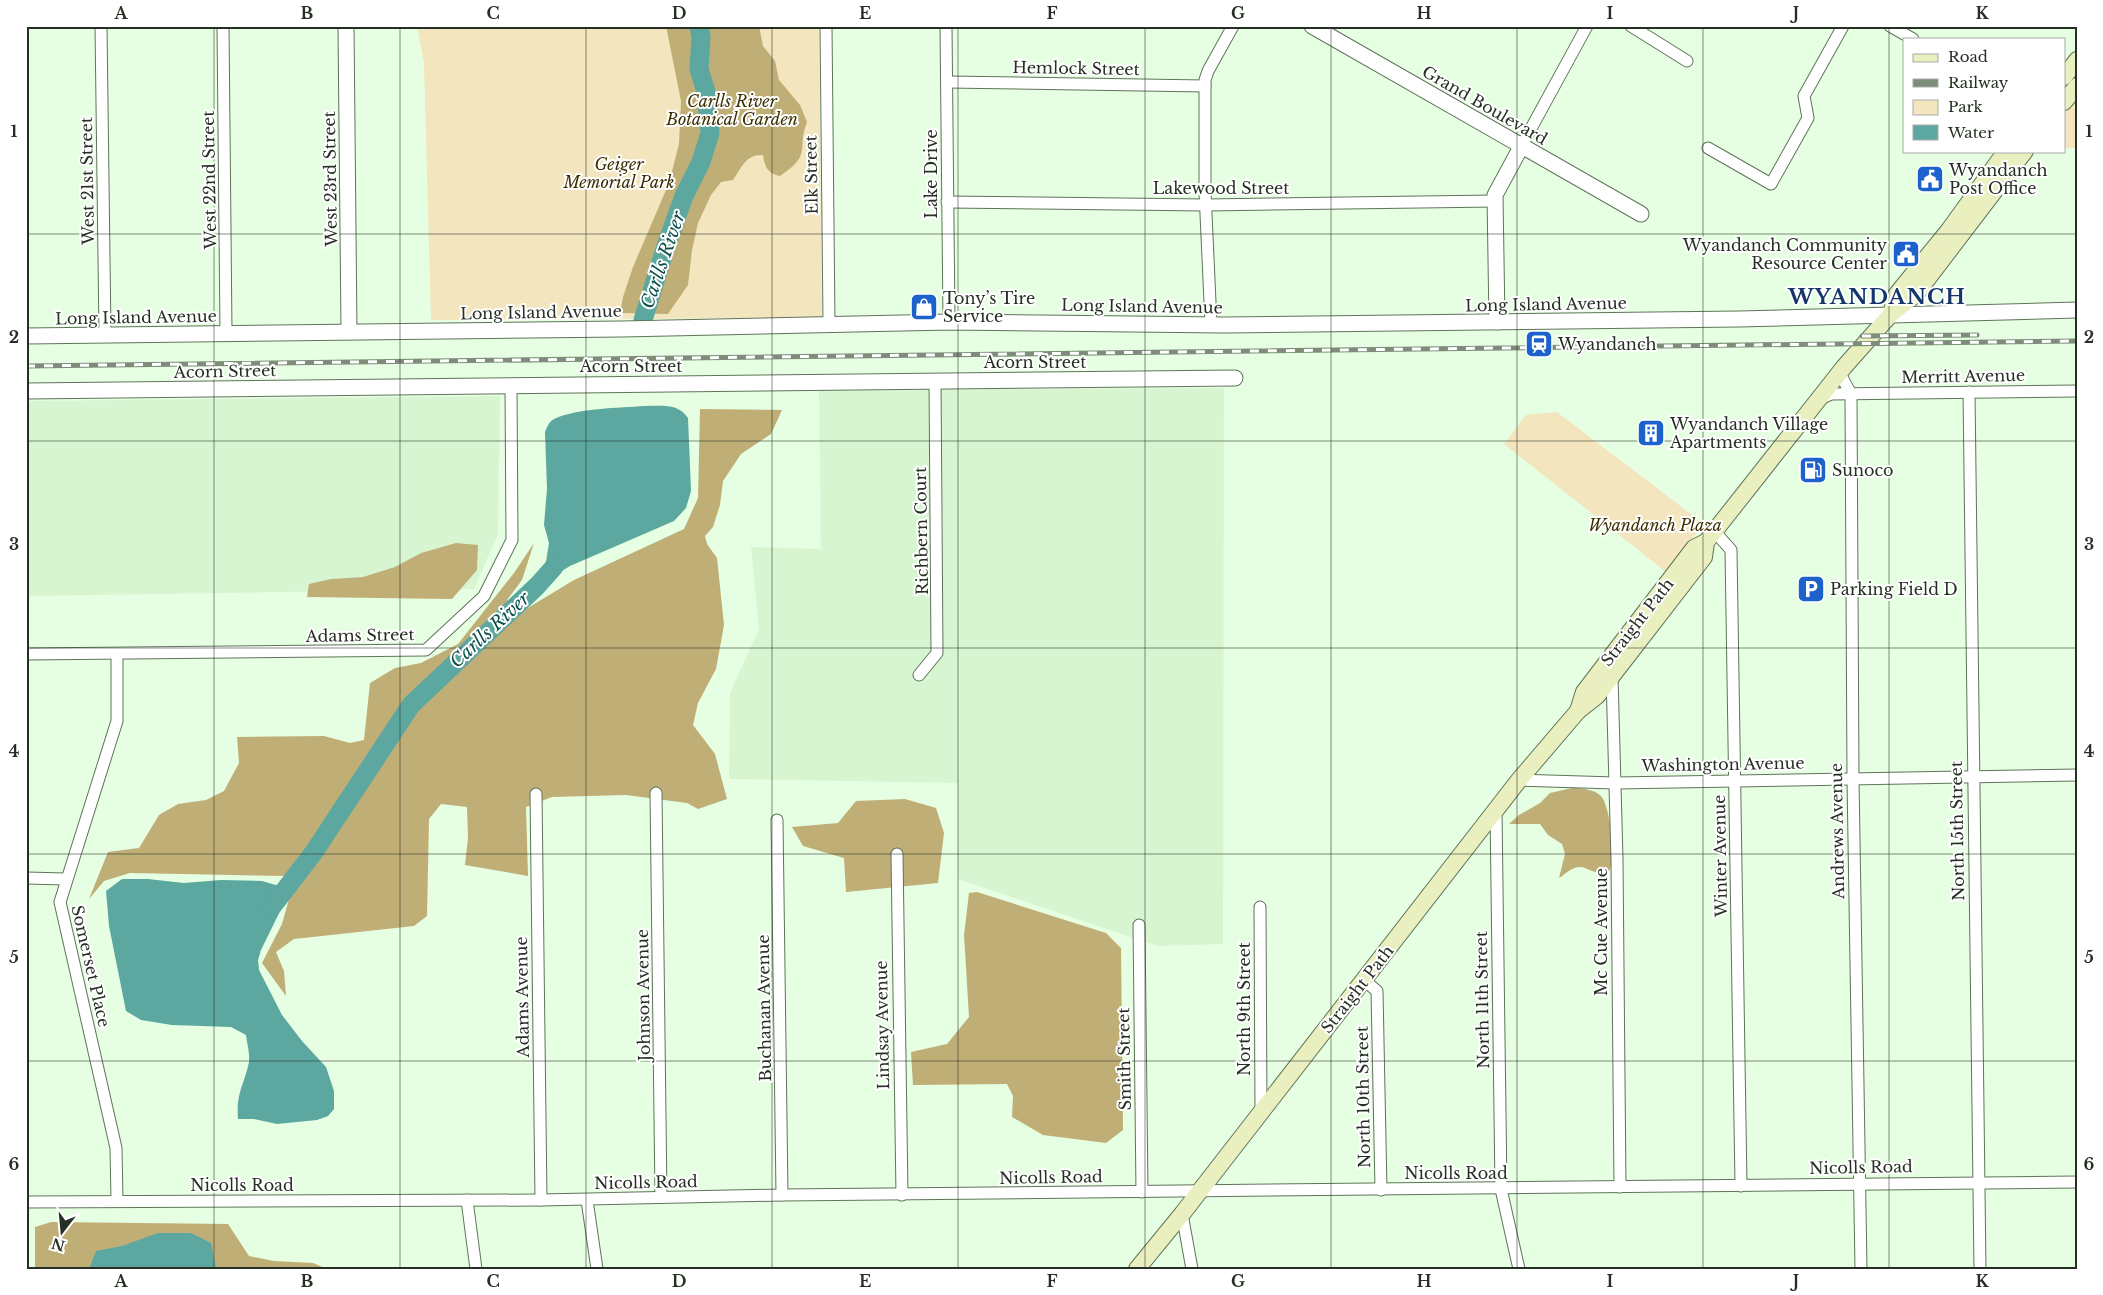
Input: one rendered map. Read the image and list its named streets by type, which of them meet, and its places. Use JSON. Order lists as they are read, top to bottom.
{
  "streets": {
    "main road": ["Straight Path"],
    "street": [
      "Hemlock Street",
      "Grand Boulevard",
      "Lake Drive",
      "Elk Street",
      "West 23rd Street",
      "West 22nd Street",
      "West 21st Street",
      "Lakewood Street",
      "Long Island Avenue",
      "Acorn Street",
      "Merritt Avenue",
      "Richbern Court",
      "Adams Street",
      "Washington Avenue",
      "Andrews Avenue",
      "North 15th Street",
      "Winter Avenue",
      "Mc Cue Avenue",
      "Somerset Place",
      "Johnson Avenue",
      "Adams Avenue",
      "North 11th Street",
      "Buchanan Avenue",
      "North 9th Street",
      "Lindsay Avenue",
      "Smith Street",
      "North 10th Street",
      "Nicolls Road"
    ]
  },
  "crossings": [
    ["Hemlock Street", "Lake Drive"],
    ["Lake Drive", "Lakewood Street"],
    ["Lake Drive", "Long Island Avenue"],
    ["Elk Street", "Long Island Avenue"],
    ["West 23rd Street", "Long Island Avenue"],
    ["West 22nd Street", "Long Island Avenue"],
    ["West 21st Street", "Long Island Avenue"],
    ["Long Island Avenue", "Straight Path"],
    ["Acorn Street", "Richbern Court"],
    ["Acorn Street", "Adams Street"],
    ["Merritt Avenue", "Straight Path"],
    ["Merritt Avenue", "Andrews Avenue"],
    ["Merritt Avenue", "North 15th Street"],
    ["Straight Path", "Washington Avenue"],
    ["Straight Path", "Winter Avenue"],
    ["Straight Path", "Mc Cue Avenue"],
    ["Straight Path", "North 11th Street"],
    ["Straight Path", "North 9th Street"],
    ["Straight Path", "North 10th Street"],
    ["Straight Path", "Nicolls Road"],
    ["Adams Street", "Somerset Place"],
    ["Washington Avenue", "Andrews Avenue"],
    ["Washington Avenue", "North 15th Street"],
    ["Washington Avenue", "Winter Avenue"],
    ["Washington Avenue", "Mc Cue Avenue"],
    ["Andrews Avenue", "Nicolls Road"],
    ["North 15th Street", "Nicolls Road"],
    ["Winter Avenue", "Nicolls Road"],
    ["Mc Cue Avenue", "Nicolls Road"],
    ["Somerset Place", "Nicolls Road"],
    ["Johnson Avenue", "Nicolls Road"],
    ["Adams Avenue", "Nicolls Road"],
    ["North 11th Street", "Nicolls Road"],
    ["Buchanan Avenue", "Nicolls Road"],
    ["Lindsay Avenue", "Nicolls Road"],
    ["Smith Street", "Nicolls Road"],
    ["North 10th Street", "Nicolls Road"]
  ],
  "districts": ["WYANDANCH"],
  "water": ["Carlls River"],
  "parks": ["Carlls River Botanical Garden", "Geiger Memorial Park", "Wyandanch Plaza"],
  "places": {
    "public building": ["Wyandanch Post Office", "Wyandanch Community Resource Center"],
    "shop": ["Tony’s Tire Service"],
    "station": ["Wyandanch"],
    "building": ["Wyandanch Village Apartments"],
    "fuel station": ["Sunoco"],
    "parking": ["Parking Field D"]
  },
  "legend": [
    "Road",
    "Railway",
    "Park",
    "Water"
  ],
  "north": "bottom",
  "grid": {
    "columns": [
      "A",
      "B",
      "C",
      "D",
      "E",
      "F",
      "G",
      "H",
      "I",
      "J",
      "K"
    ],
    "rows": [
      "1",
      "2",
      "3",
      "4",
      "5",
      "6"
    ]
  }
}
